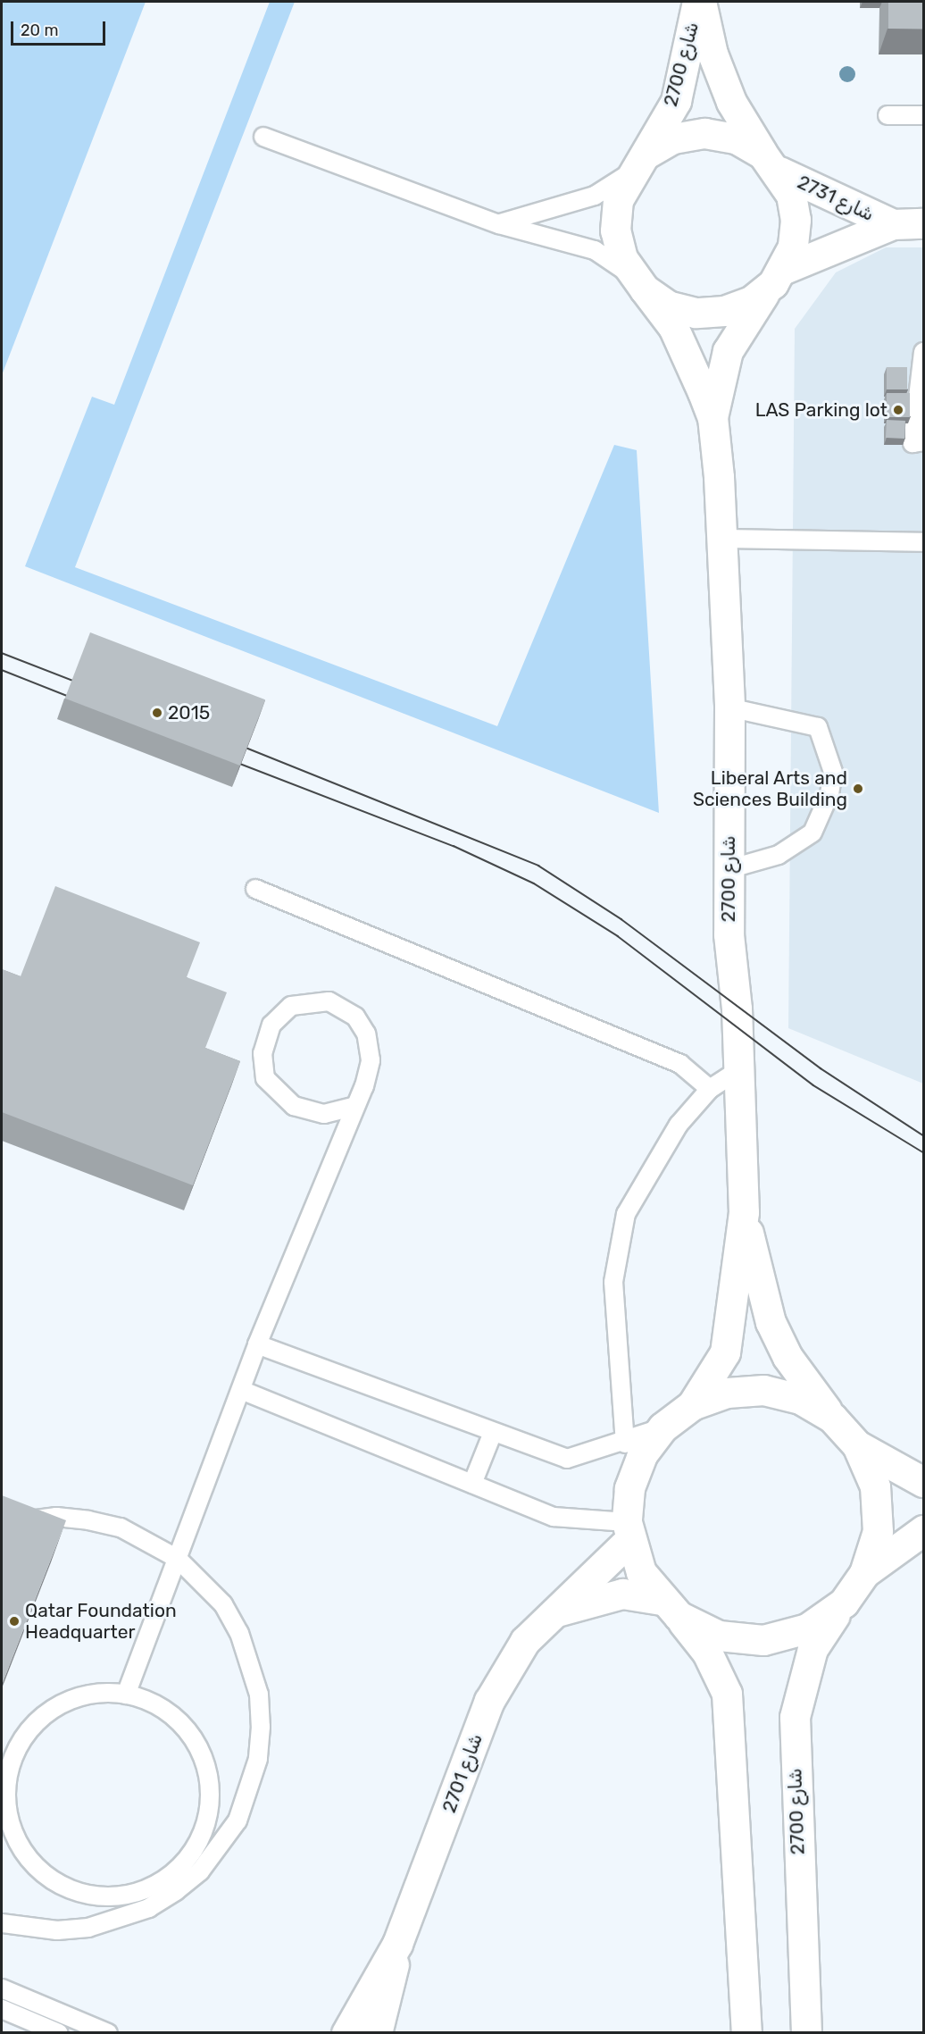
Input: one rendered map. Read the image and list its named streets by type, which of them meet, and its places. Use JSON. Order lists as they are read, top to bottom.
{
  "streets": {
    "street": ["شارع 2700", "شارع 2731", "شارع 2701"]
  },
  "crossings": [
    ["شارع 2700", "شارع 2731"]
  ],
  "places": [
    "LAS Parking lot",
    "2015",
    "Liberal Arts and Sciences Building",
    "Qatar Foundation Headquarter"
  ],
  "scale_bar": "20 m"
}
